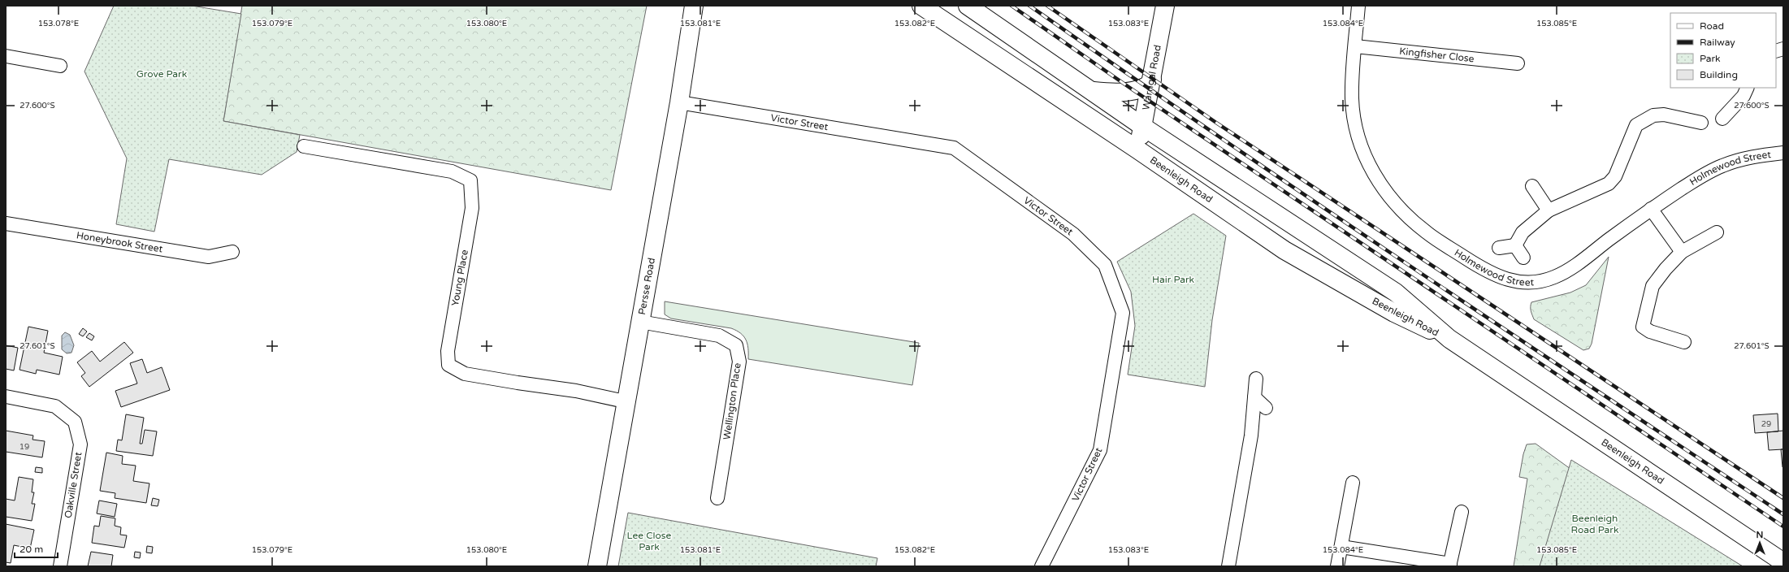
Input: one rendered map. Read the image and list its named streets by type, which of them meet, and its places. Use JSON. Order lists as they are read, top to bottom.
{
  "streets": {
    "main road": ["Warrigal Road", "Beenleigh Road", "Persse Road"],
    "street": [
      "Kingfisher Close",
      "Victor Street",
      "Holmewood Street",
      "Honeybrook Street",
      "Young Place",
      "Wellington Place",
      "Oakville Street"
    ]
  },
  "crossings": [
    ["Kingfisher Close", "Holmewood Street"],
    ["Warrigal Road", "Beenleigh Road"],
    ["Victor Street", "Persse Road"],
    ["Young Place", "Persse Road"],
    ["Persse Road", "Wellington Place"]
  ],
  "parks": [
    "Grove Park",
    "Hair Park",
    "Beenleigh Road Park",
    "Lee Close Park"
  ],
  "house_numbers": ["29", "19"],
  "legend": [
    "Road",
    "Railway",
    "Park",
    "Building"
  ],
  "scale_bar": "20 m",
  "north": "top",
  "coordinates": [
    "153.078°E",
    "153.079°E",
    "153.080°E",
    "153.081°E",
    "153.082°E",
    "153.083°E",
    "153.084°E",
    "153.085°E",
    "27.600°S",
    "27.601°S"
  ]
}
